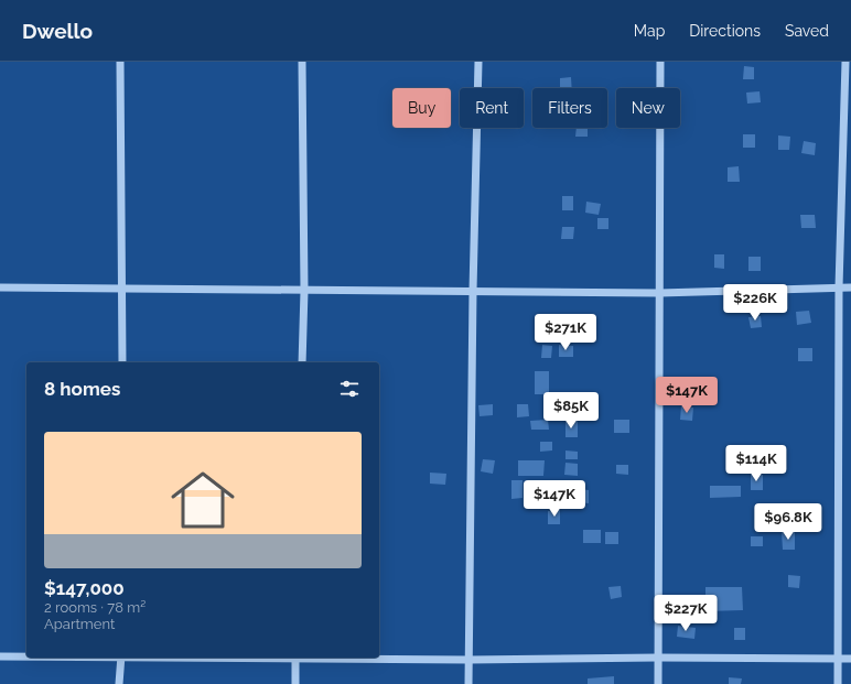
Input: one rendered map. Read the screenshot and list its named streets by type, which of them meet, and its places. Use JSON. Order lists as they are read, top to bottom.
{
  "page": {
    "header": "Dwello",
    "nav": ["Map", "Directions", "Saved"],
    "chip": [
      "Buy",
      "Rent",
      "Filters",
      "New"
    ],
    "price": [
      "$226K",
      "$271K",
      "$147K",
      "$85K",
      "$114K",
      "$147K",
      "$96.8K",
      "$227K"
    ],
    "heading": "8 homes",
    "list": [
      {
        "name": "$147,000",
        "note": "2 rooms · 78 m² · Apartment"
      }
    ]
  }
}
